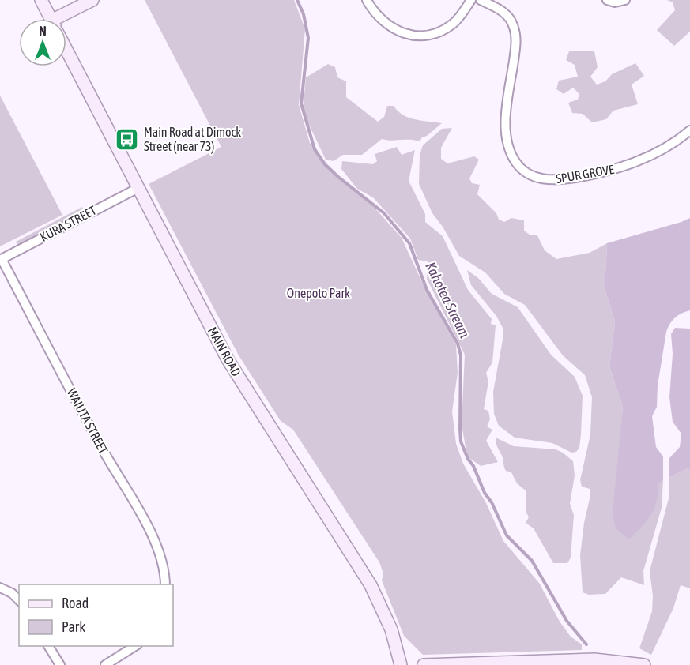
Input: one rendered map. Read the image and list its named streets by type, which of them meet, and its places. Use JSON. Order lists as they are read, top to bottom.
{
  "streets": {
    "main road": ["MAIN ROAD"],
    "street": ["SPUR GROVE", "KURA STREET", "WAIUTA STREET"]
  },
  "crossings": [
    ["KURA STREET", "MAIN ROAD"],
    ["KURA STREET", "WAIUTA STREET"]
  ],
  "water": ["Kahotea Stream"],
  "parks": ["Onepoto Park"],
  "places": {
    "bus stop": ["Main Road at Dimock Street (near 73)"]
  },
  "legend": ["Road", "Park"],
  "north": "top"
}
